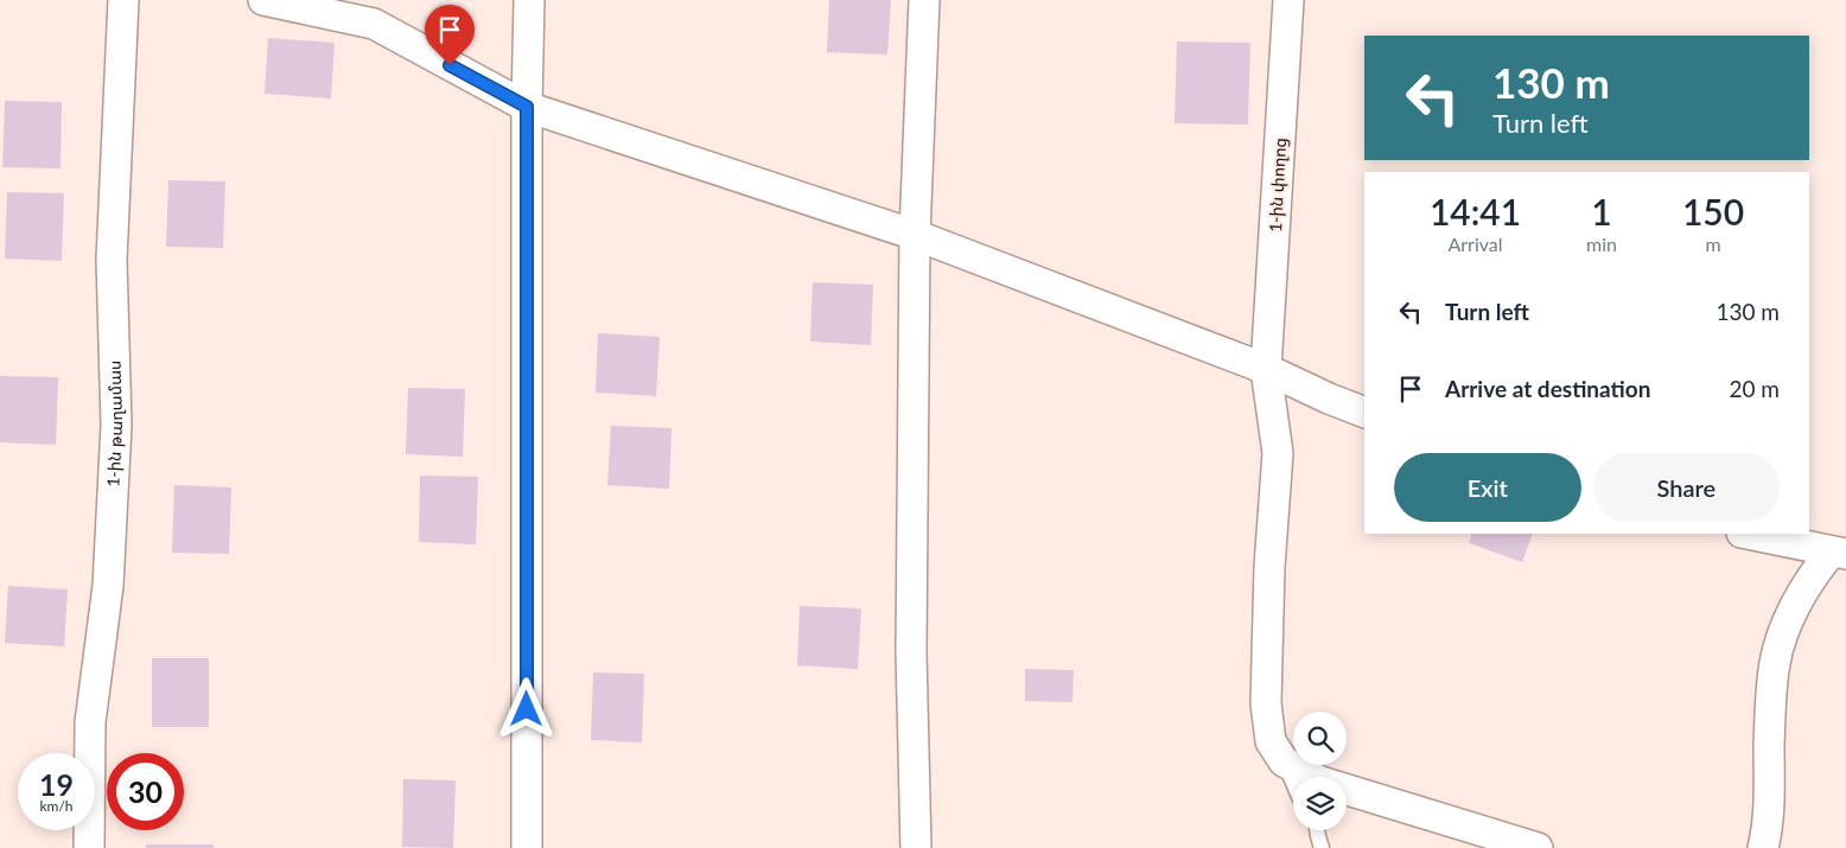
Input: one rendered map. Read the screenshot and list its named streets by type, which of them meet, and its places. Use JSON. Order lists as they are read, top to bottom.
{
  "streets": {
    "street": ["1-ին փողոց", "1-ին թաղամաս"]
  },
  "page": {
    "turn": ["130 m", "Turn left"],
    "eta": [
      "14:41",
      "Arrival",
      "1",
      "min",
      "150",
      "m"
    ],
    "list": [
      {
        "name": "Turn left",
        "value": "130 m"
      },
      {
        "name": "Arrive at destination",
        "value": "20 m"
      }
    ],
    "buttons": ["Exit", "Share"],
    "speed": "19 km/h",
    "limit": "30"
  }
}
